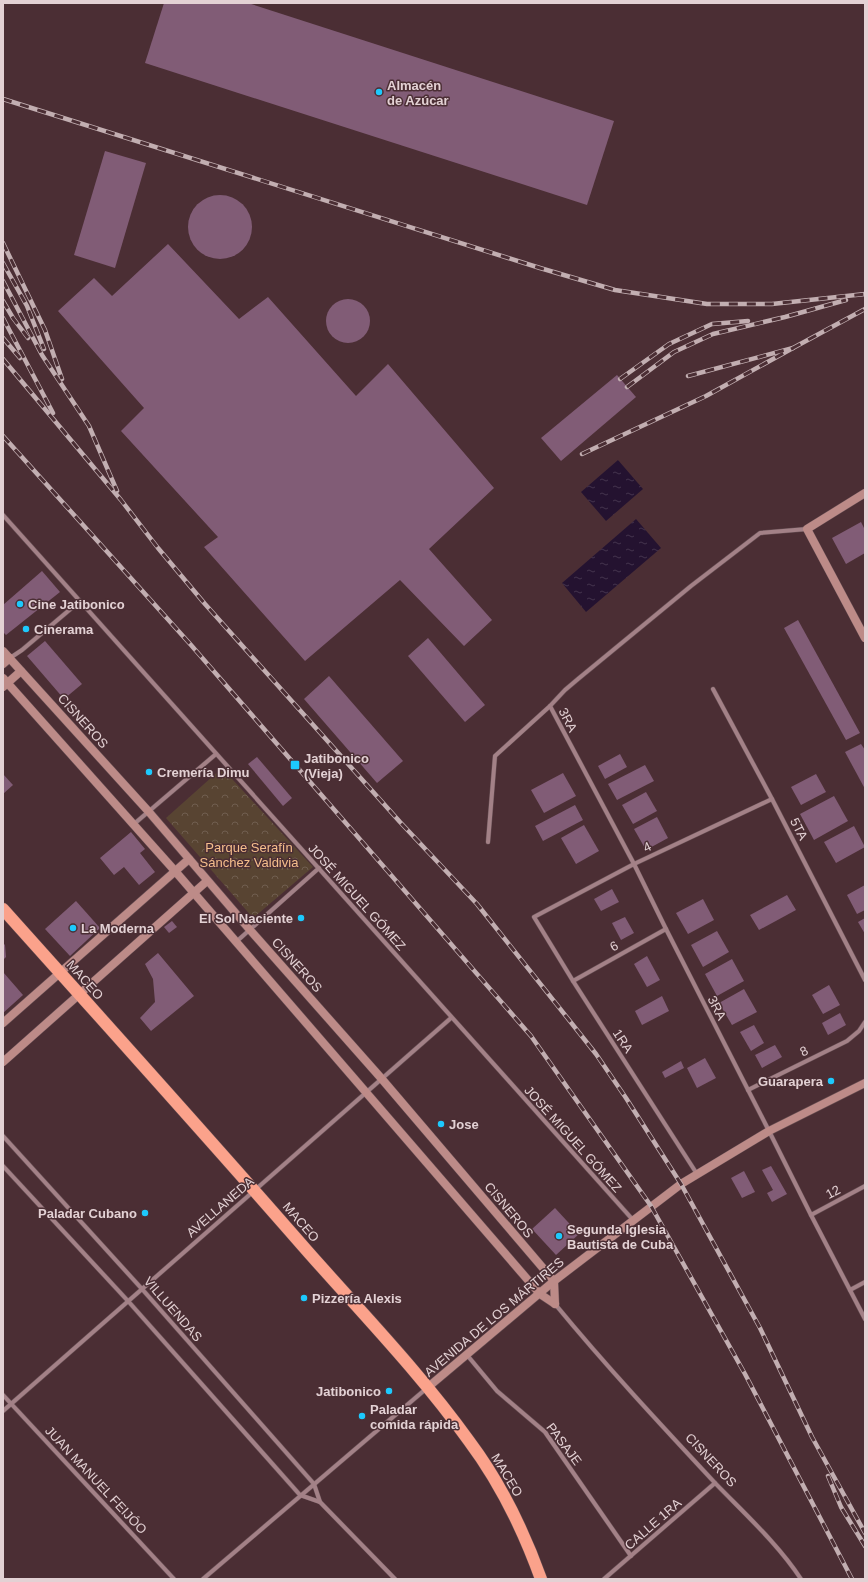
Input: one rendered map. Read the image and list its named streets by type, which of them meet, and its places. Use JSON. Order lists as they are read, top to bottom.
{
  "streets": {
    "highway": ["MACEO"],
    "street": [
      "3RA",
      "CISNEROS",
      "5TA",
      "4",
      "JOSÉ MIGUEL GÓMEZ",
      "6",
      "1RA",
      "8",
      "12",
      "AVELLANEDA",
      "VILLUENDAS",
      "AVENIDA DE LOS MÁRTIRES",
      "PASAJE",
      "JUAN MANUEL FEIJÓO",
      "CALLE 1RA"
    ]
  },
  "crossings": [
    ["3RA", "4"],
    ["3RA", "6"],
    ["3RA", "8"],
    ["3RA", "12"],
    ["3RA", "AVENIDA DE LOS MÁRTIRES"],
    ["CISNEROS", "AVELLANEDA"],
    ["CISNEROS", "AVENIDA DE LOS MÁRTIRES"],
    ["CISNEROS", "CALLE 1RA"],
    ["5TA", "4"],
    ["4", "1RA"],
    ["JOSÉ MIGUEL GÓMEZ", "AVELLANEDA"],
    ["JOSÉ MIGUEL GÓMEZ", "AVENIDA DE LOS MÁRTIRES"],
    ["6", "1RA"],
    ["MACEO", "AVELLANEDA"],
    ["MACEO", "AVENIDA DE LOS MÁRTIRES"],
    ["1RA", "AVENIDA DE LOS MÁRTIRES"],
    ["AVELLANEDA", "VILLUENDAS"],
    ["AVELLANEDA", "JUAN MANUEL FEIJÓO"],
    ["VILLUENDAS", "AVENIDA DE LOS MÁRTIRES"],
    ["AVENIDA DE LOS MÁRTIRES", "PASAJE"],
    ["PASAJE", "CALLE 1RA"]
  ],
  "parks": ["Parque Serafín Sánchez Valdivia"],
  "places": {
    "other": [
      "Almacén de Azúcar",
      "Cine Jatibonico",
      "Cinerama",
      "Cremería Dimu",
      "El Sol Naciente",
      "La Moderna",
      "Guarapera",
      "Jose",
      "Paladar Cubano",
      "Segunda Iglesia Bautista de Cuba",
      "Pizzería Alexis",
      "Jatibonico",
      "Paladar comida rápida"
    ],
    "transit": ["Jatibonico (Vieja)"]
  }
}
